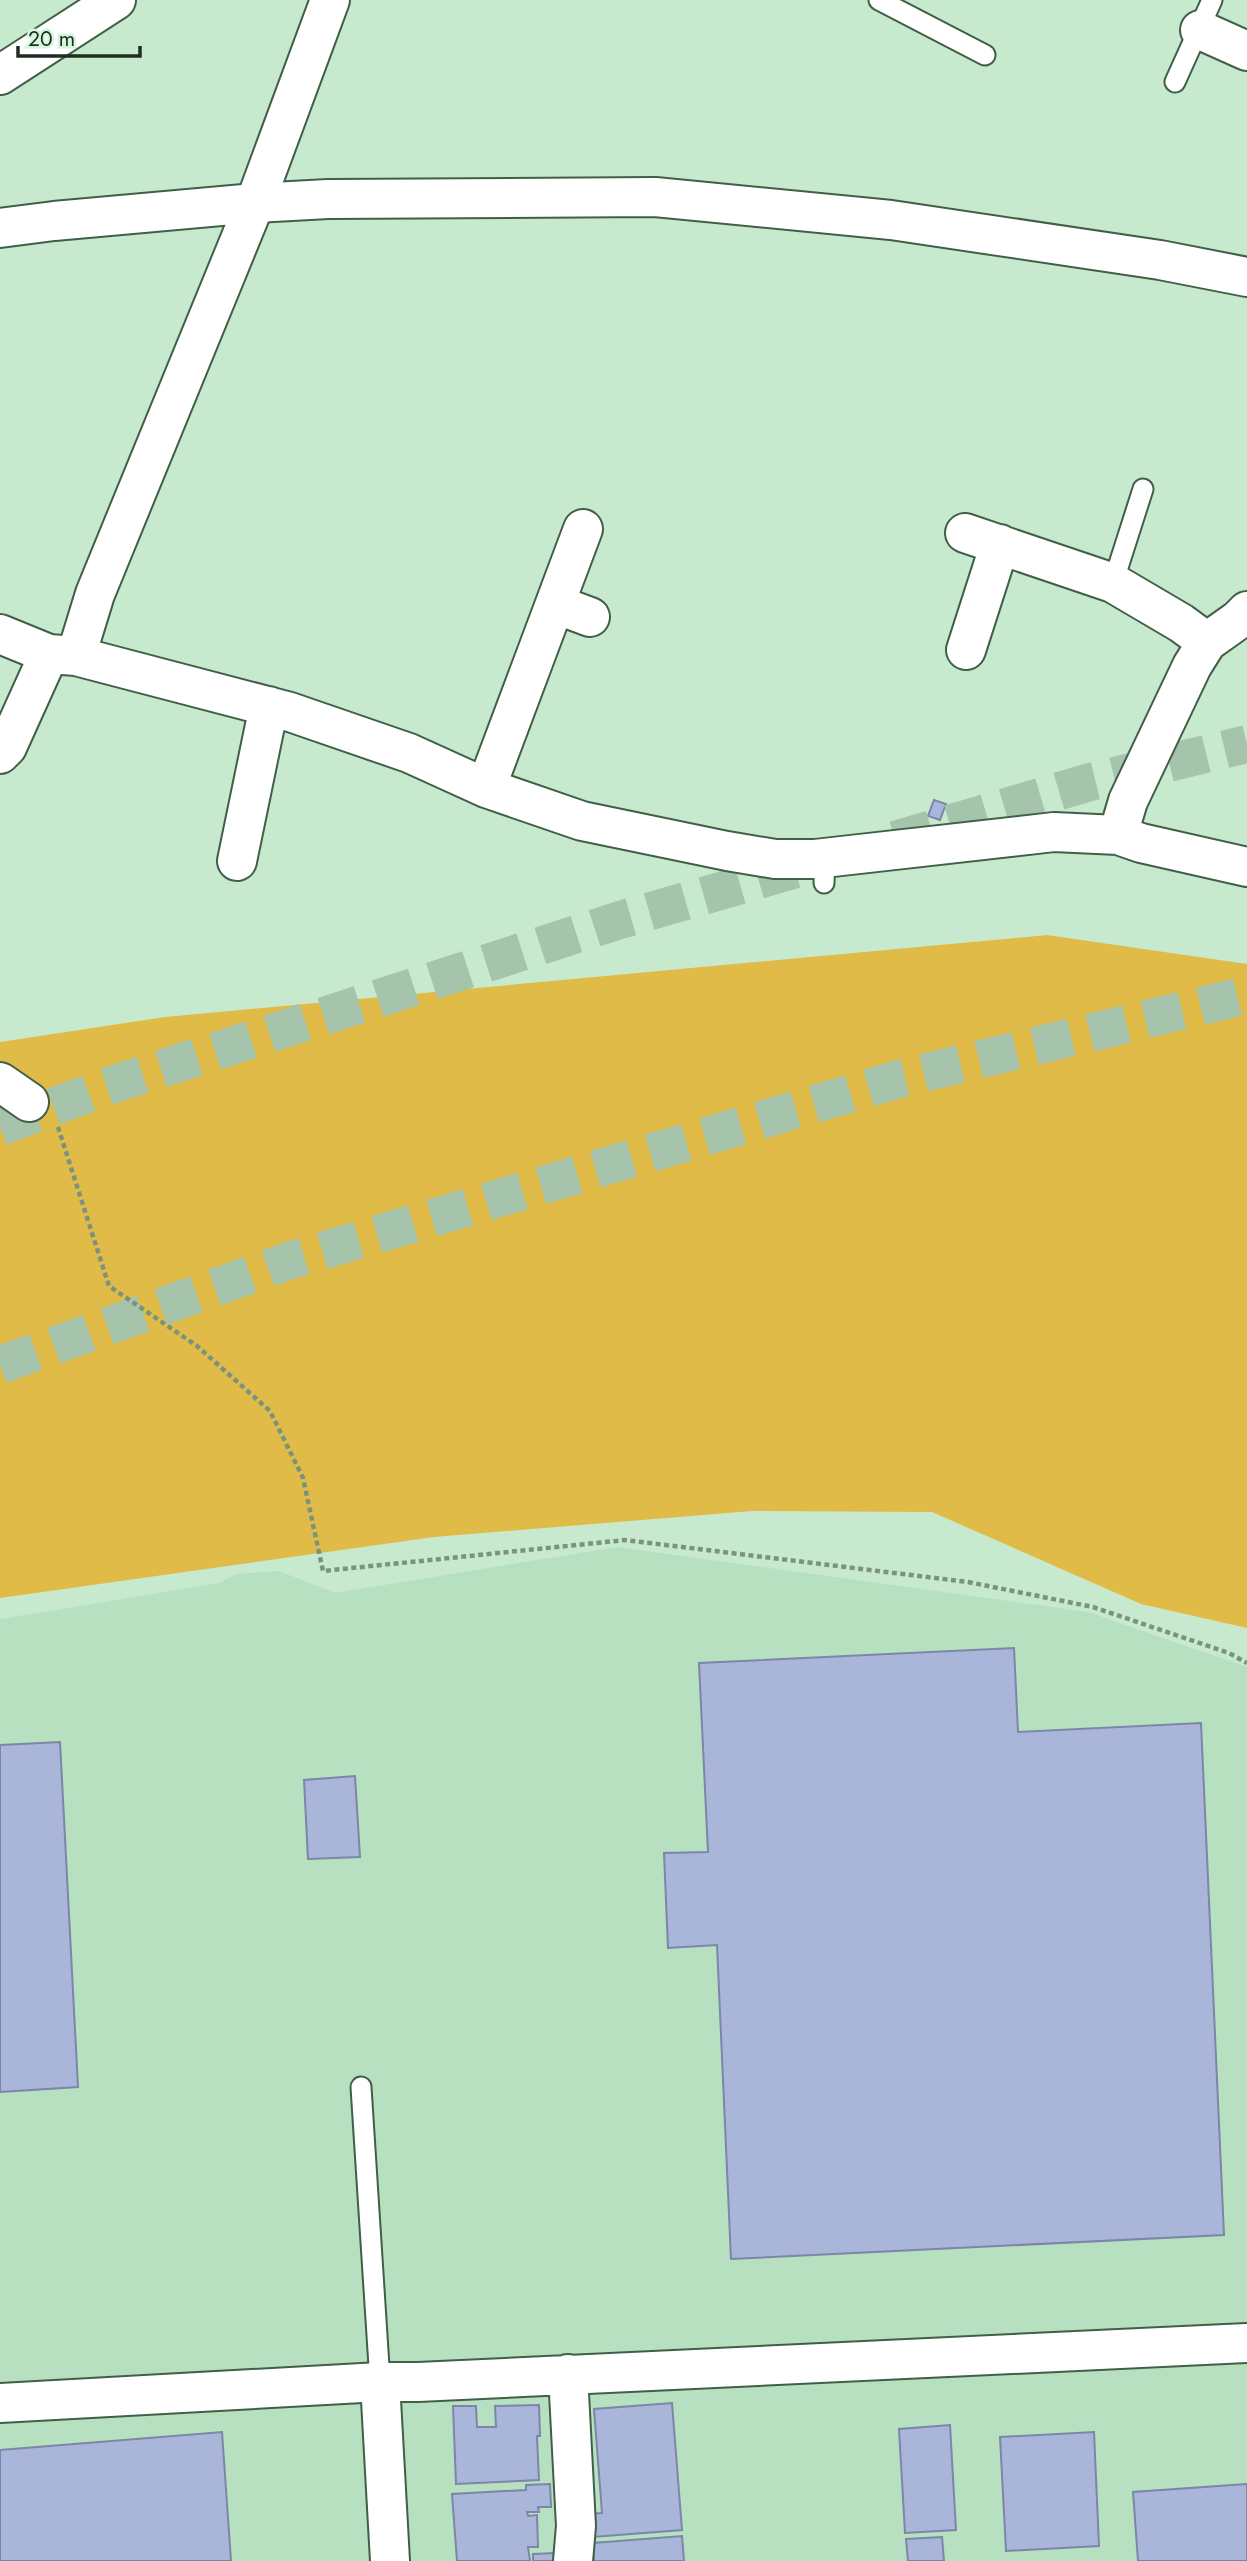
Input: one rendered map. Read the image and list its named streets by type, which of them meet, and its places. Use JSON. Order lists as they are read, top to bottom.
{
  "scale_bar": "20 m"
}
